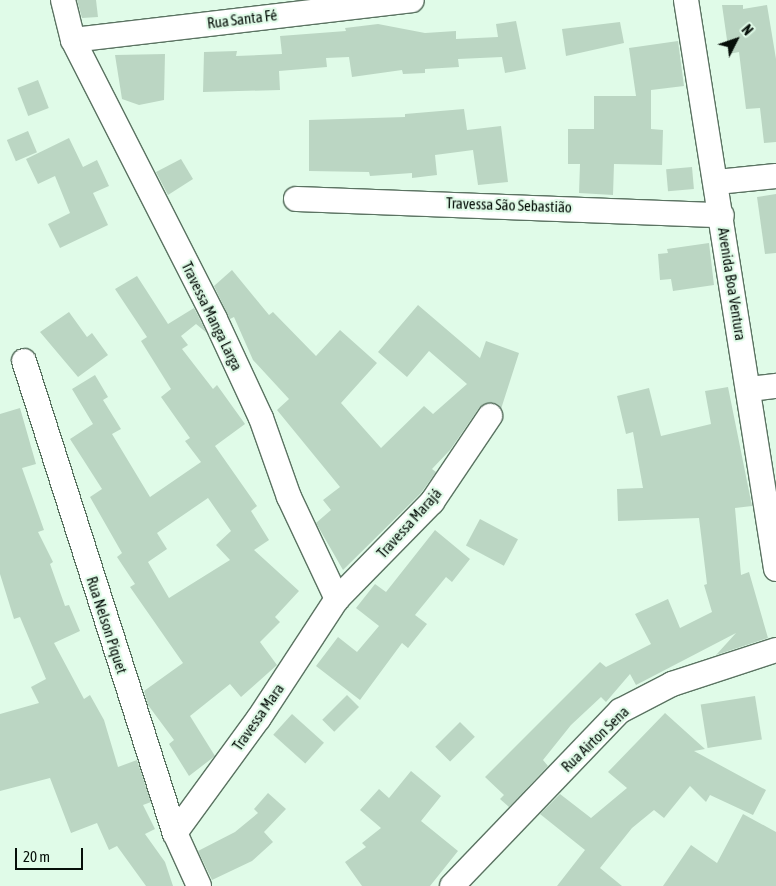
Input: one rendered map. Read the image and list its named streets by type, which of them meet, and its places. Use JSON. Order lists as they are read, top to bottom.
{
  "streets": {
    "street": [
      "Rua Santa Fé",
      "Travessa São Sebastião",
      "Avenida Boa Ventura",
      "Travessa Manga Larga",
      "Travessa Marajá",
      "Rua Nelson Piquet",
      "Travessa Mara",
      "Rua Airton Sena"
    ]
  },
  "crossings": [
    ["Rua Santa Fé", "Travessa Manga Larga"],
    ["Travessa São Sebastião", "Avenida Boa Ventura"],
    ["Travessa Manga Larga", "Travessa Marajá"],
    ["Travessa Manga Larga", "Travessa Mara"],
    ["Travessa Marajá", "Travessa Mara"],
    ["Rua Nelson Piquet", "Travessa Mara"]
  ],
  "scale_bar": "20 m",
  "north": "top right"
}
